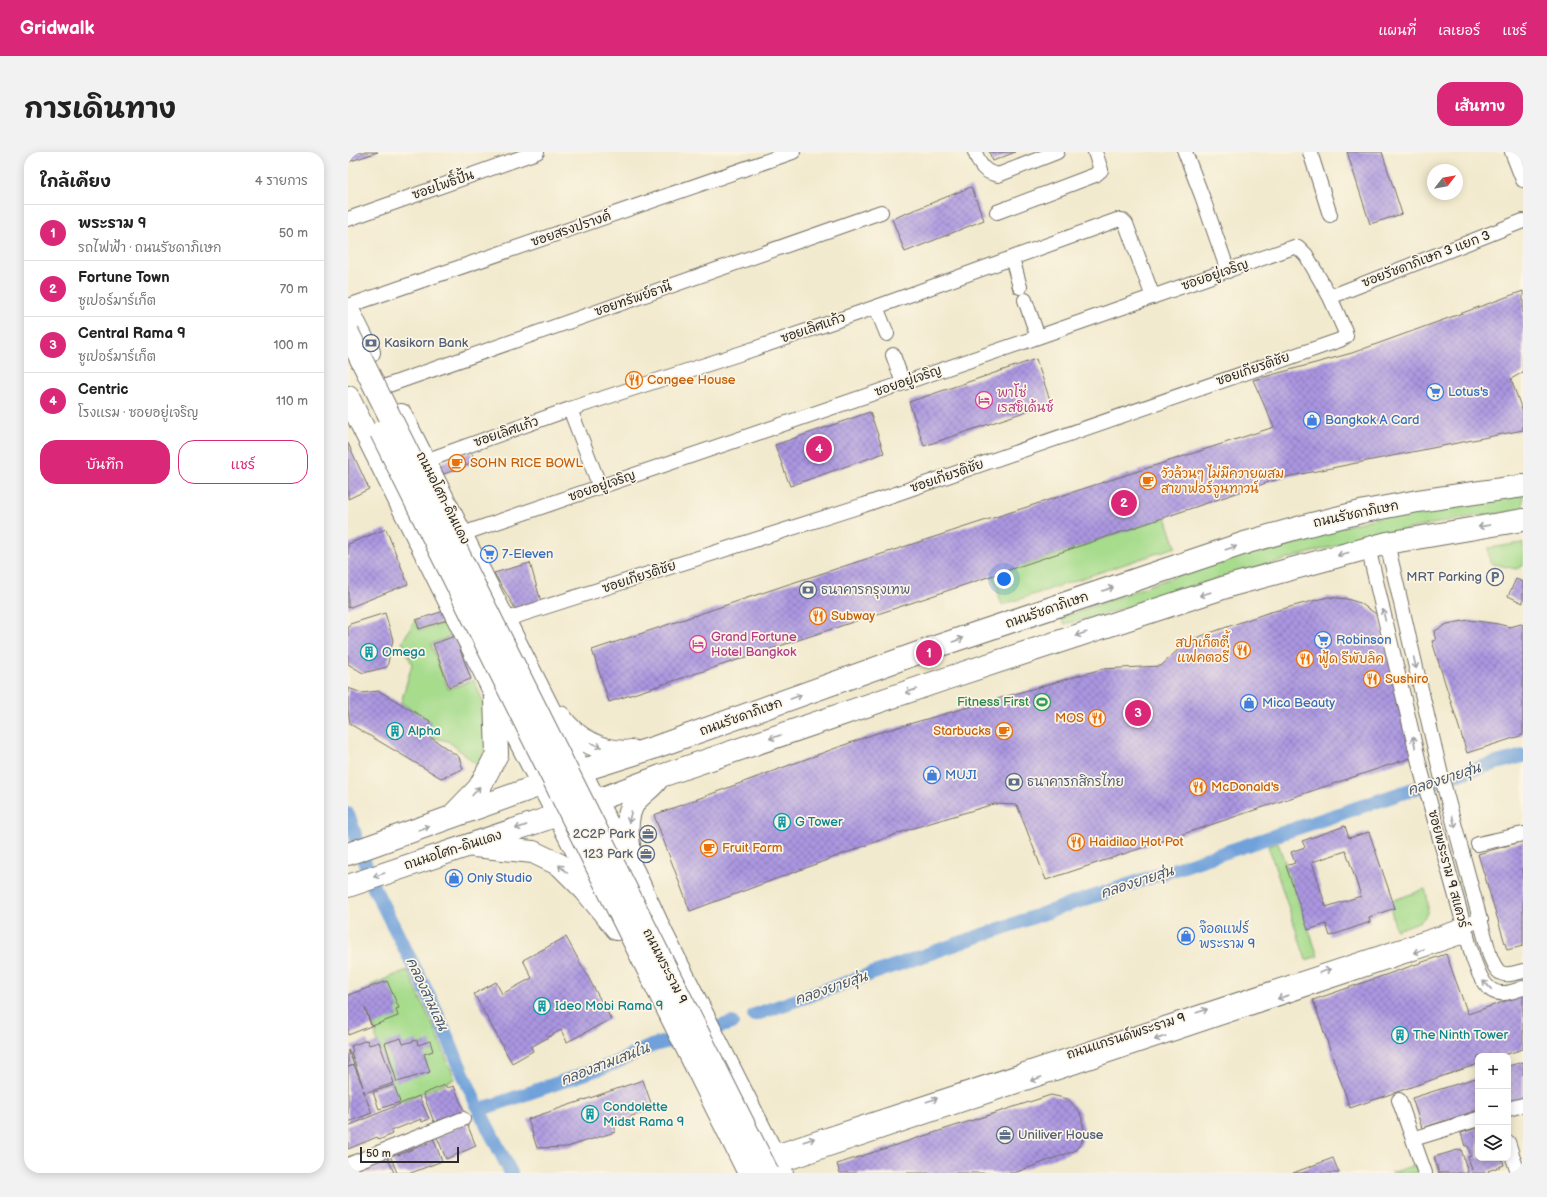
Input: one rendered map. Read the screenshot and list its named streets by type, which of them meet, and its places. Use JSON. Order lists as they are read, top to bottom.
{
  "streets": {
    "main road": ["ถนนอโศก-ดินแดง", "ถนนรัชดาภิเษก", "ถนนพระราม 9"],
    "street": [
      "ซอยโพธิ์ปั้น",
      "ซอยสรงปรางค์",
      "ซอยรัชดาภิเษก 3 แยก 3",
      "ซอยอยู่เจริญ",
      "ซอยทรัพย์ธานี",
      "ซอยเลิศแก้ว",
      "ซอยเกียรติชัย",
      "ซอยพระราม 9 สแควร์",
      "ถนนแกรนด์พระราม 9"
    ]
  },
  "crossings": [
    ["ซอยรัชดาภิเษก 3 แยก 3", "ซอยอยู่เจริญ"],
    ["ซอยรัชดาภิเษก 3 แยก 3", "ซอยเกียรติชัย"],
    ["ซอยอยู่เจริญ", "ซอยเลิศแก้ว"],
    ["ซอยอยู่เจริญ", "ซอยเกียรติชัย"],
    ["ซอยอยู่เจริญ", "ถนนอโศก-ดินแดง"],
    ["ซอยทรัพย์ธานี", "ถนนอโศก-ดินแดง"],
    ["ซอยเลิศแก้ว", "ถนนอโศก-ดินแดง"],
    ["ซอยเกียรติชัย", "ถนนอโศก-ดินแดง"],
    ["ถนนอโศก-ดินแดง", "ถนนรัชดาภิเษก"],
    ["ถนนอโศก-ดินแดง", "ถนนพระราม 9"],
    ["ซอยพระราม 9 สแควร์", "ถนนแกรนด์พระราม 9"],
    ["ถนนพระราม 9", "ถนนแกรนด์พระราม 9"]
  ],
  "water": ["คลองยายสุ่น", "คลองสามเสน", "คลองสามเสนใน"],
  "places": {
    "bank": ["Kasikorn Bank", "ธนาคารกรุงเทพ", "ธนาคารกสิกรไทย"],
    "restaurant": [
      "Congee House",
      "Subway",
      "สปาเก็ตตี้ แฟคตอรี่",
      "ฟู้ด รีพับลิค",
      "Sushiro",
      "MOS",
      "McDonald's",
      "Haidilao Hot Pot"
    ],
    "supermarket": ["Lotus's", "7-Eleven", "Robinson"],
    "hotel": ["พาโซ่ เรสซิเด้นซ์", "Grand Fortune Hotel Bangkok"],
    "shop": [
      "Bangkok A Card",
      "Mica Beauty",
      "MUJI",
      "Only Studio",
      "จ๊อดแฟร์ พระราม 9"
    ],
    "cafe": [
      "SOHN RICE BOWL",
      "วัวล้วนๆ ไม่มีควายผสม สาขาฟอร์จูนทาวน์",
      "Starbucks",
      "Fruit Farm"
    ],
    "parking": ["MRT Parking"],
    "building": [
      "Omega",
      "Alpha",
      "G Tower",
      "Ideo Mobi Rama 9",
      "The Ninth Tower",
      "Condolette Midst Rama 9"
    ],
    "sports": ["Fitness First"],
    "office": ["2C2P Park", "123 Park", "Uniliver House"]
  },
  "scale_bar": "50 m",
  "north": "top right",
  "page": {
    "header": "Gridwalk",
    "nav": ["แผนที่", "เลเยอร์", "แชร์"],
    "title": "การเดินทาง",
    "buttons": [
      "เส้นทาง",
      ["บันทึก", "แชร์"]
    ],
    "heading": ["ใกล้เคียง", "4 รายการ"],
    "list": [
      {
        "mark": "1",
        "name": "พระราม 9",
        "note": "รถไฟฟ้า · ถนนรัชดาภิเษก",
        "value": "50 m"
      },
      {
        "mark": "2",
        "name": "Fortune Town",
        "note": "ซูเปอร์มาร์เก็ต",
        "value": "70 m"
      },
      {
        "mark": "3",
        "name": "Central Rama 9",
        "note": "ซูเปอร์มาร์เก็ต",
        "value": "100 m"
      },
      {
        "mark": "4",
        "name": "Centric",
        "note": "โรงแรม · ซอยอยู่เจริญ",
        "value": "110 m"
      }
    ],
    "pins": [
      "4",
      "2",
      "1",
      "3"
    ],
    "map_buttons": ["+", "−"],
    "scale": "50 m"
  }
}
